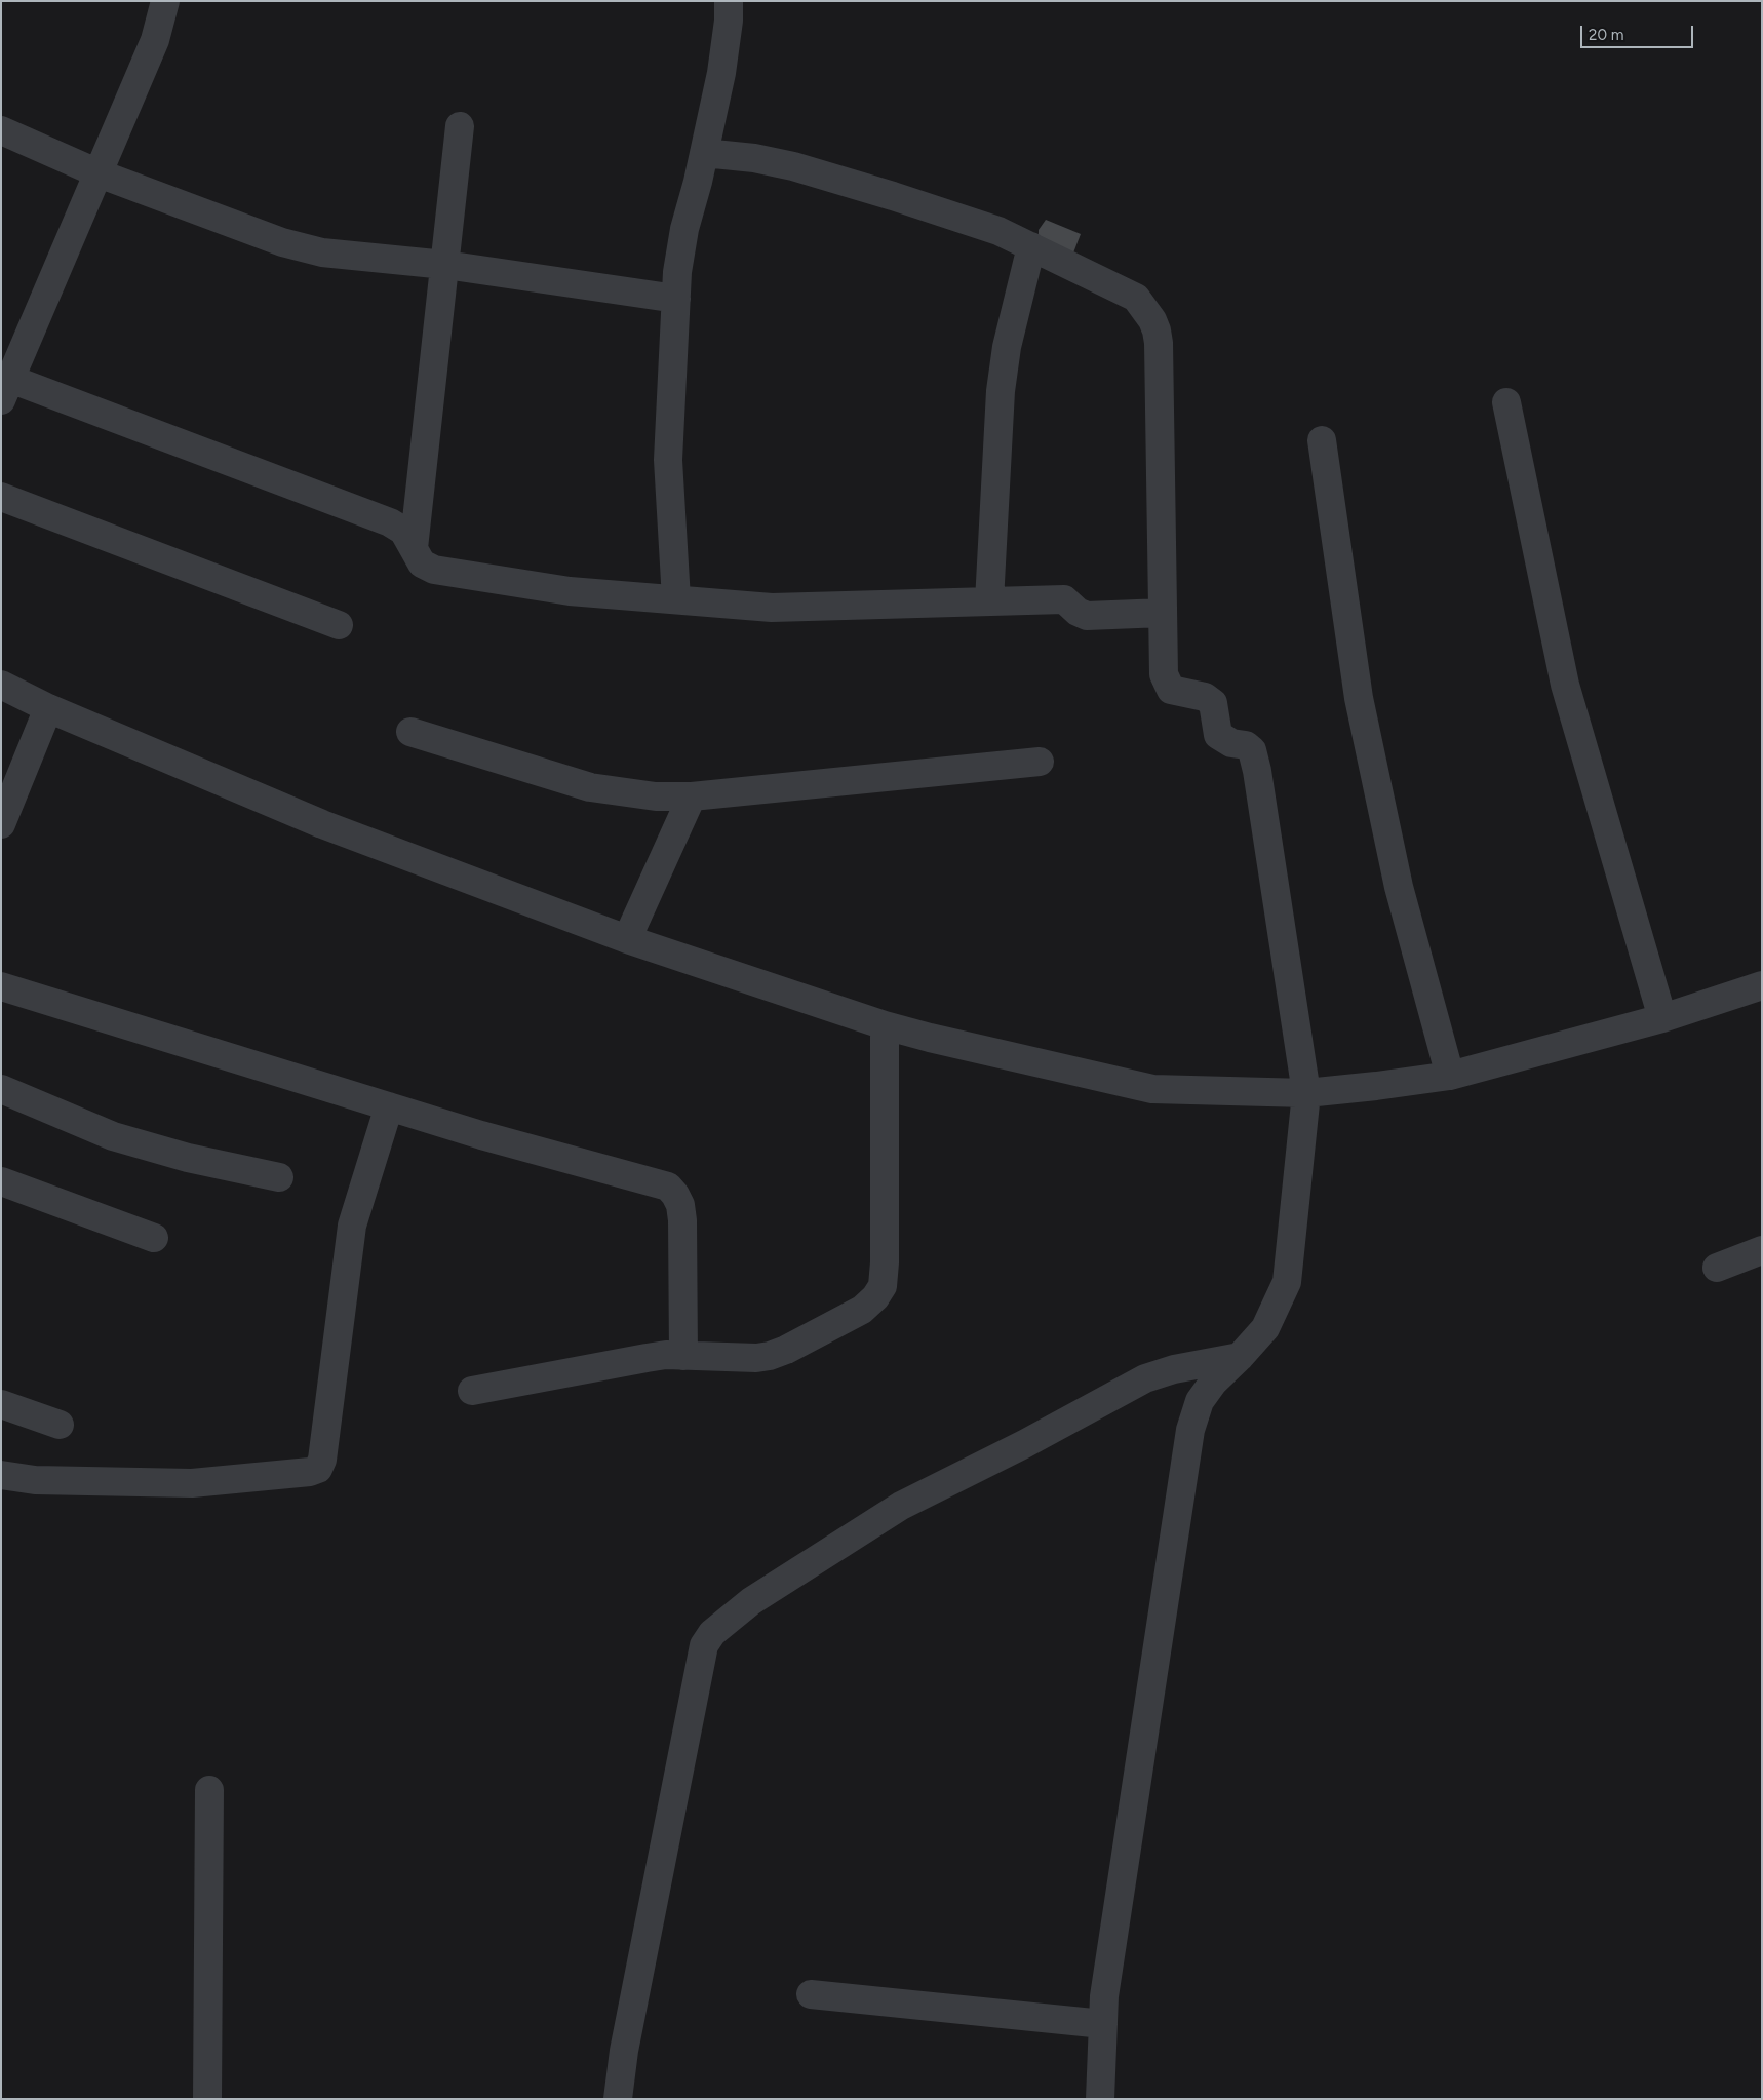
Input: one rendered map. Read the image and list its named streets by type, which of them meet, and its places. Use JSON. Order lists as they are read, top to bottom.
{
  "scale_bar": "20 m"
}
